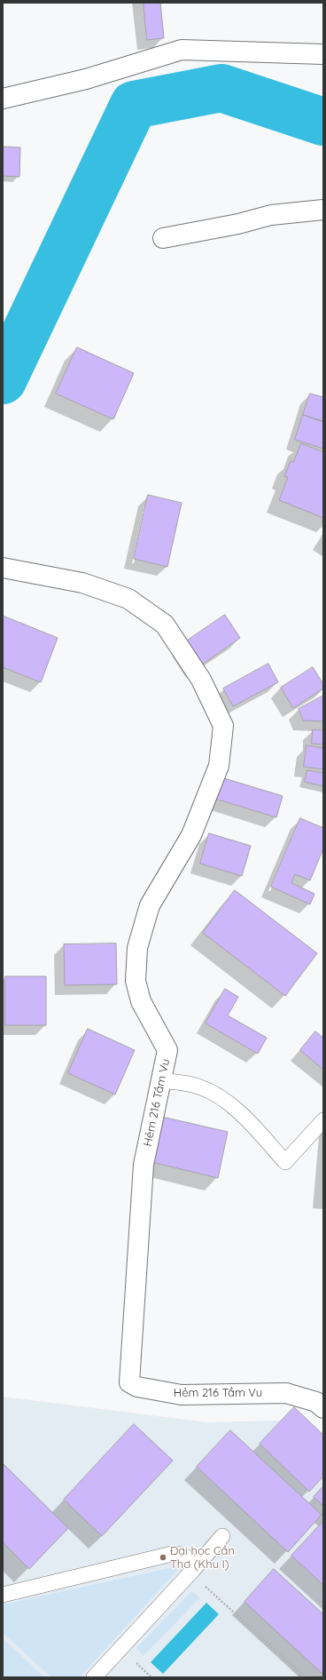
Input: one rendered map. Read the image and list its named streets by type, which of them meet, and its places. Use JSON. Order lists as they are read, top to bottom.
{
  "streets": {
    "street": ["Hẻm 216 Tầm Vu"]
  },
  "places": ["Đại học Cần Thơ (Khu I)"]
}
